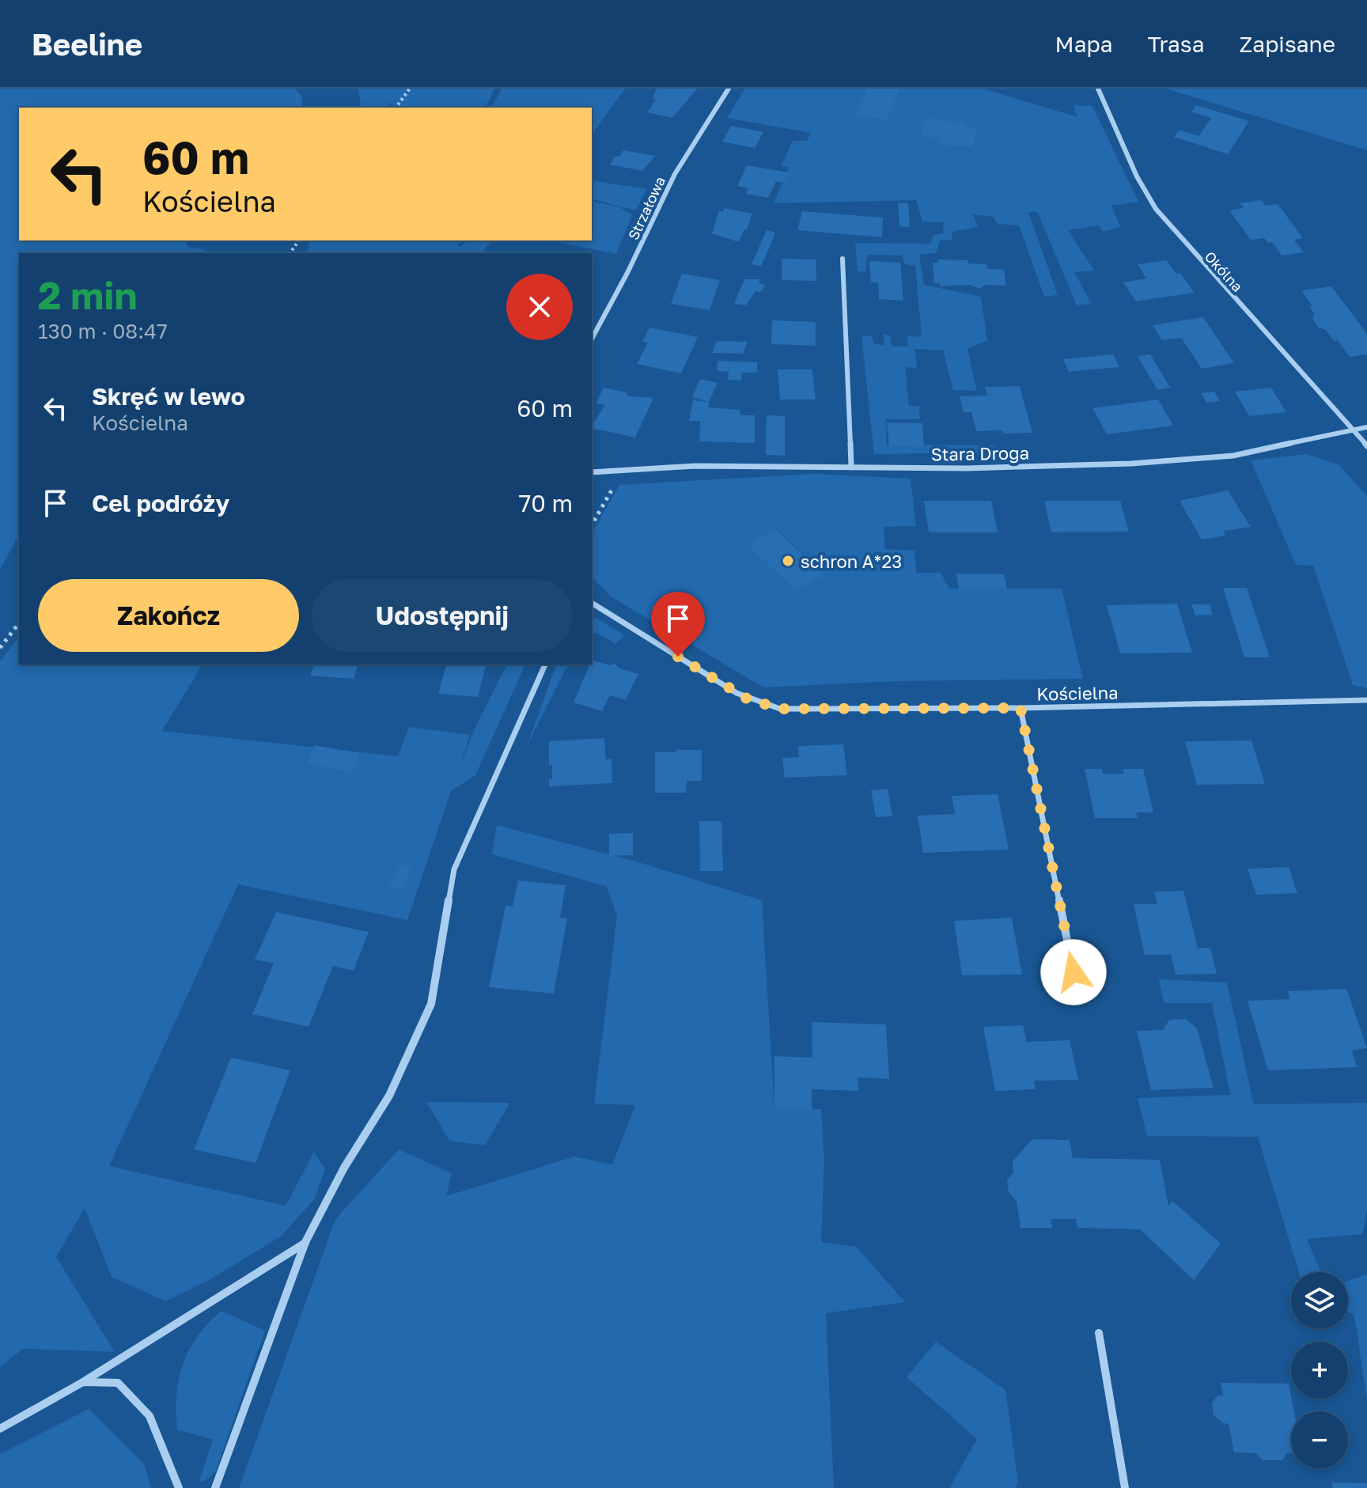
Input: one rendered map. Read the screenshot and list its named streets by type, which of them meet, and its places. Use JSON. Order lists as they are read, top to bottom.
{
  "streets": {
    "street": [
      "Strzałowa",
      "Okólna",
      "Stara Droga",
      "Kościelna"
    ]
  },
  "crossings": [
    ["Okólna", "Stara Droga"]
  ],
  "places": ["schron A*23"],
  "page": {
    "header": "Beeline",
    "nav": ["Mapa", "Trasa", "Zapisane"],
    "turn": ["60 m", "Kościelna"],
    "heading": ["2 min", "130 m · 08:47"],
    "list": [
      {
        "name": "Skręć w lewo",
        "note": "Kościelna",
        "value": "60 m"
      },
      {
        "name": "Cel podróży",
        "value": "70 m"
      }
    ],
    "buttons": ["Zakończ", "Udostępnij"],
    "map_buttons": ["+", "−"]
  }
}
